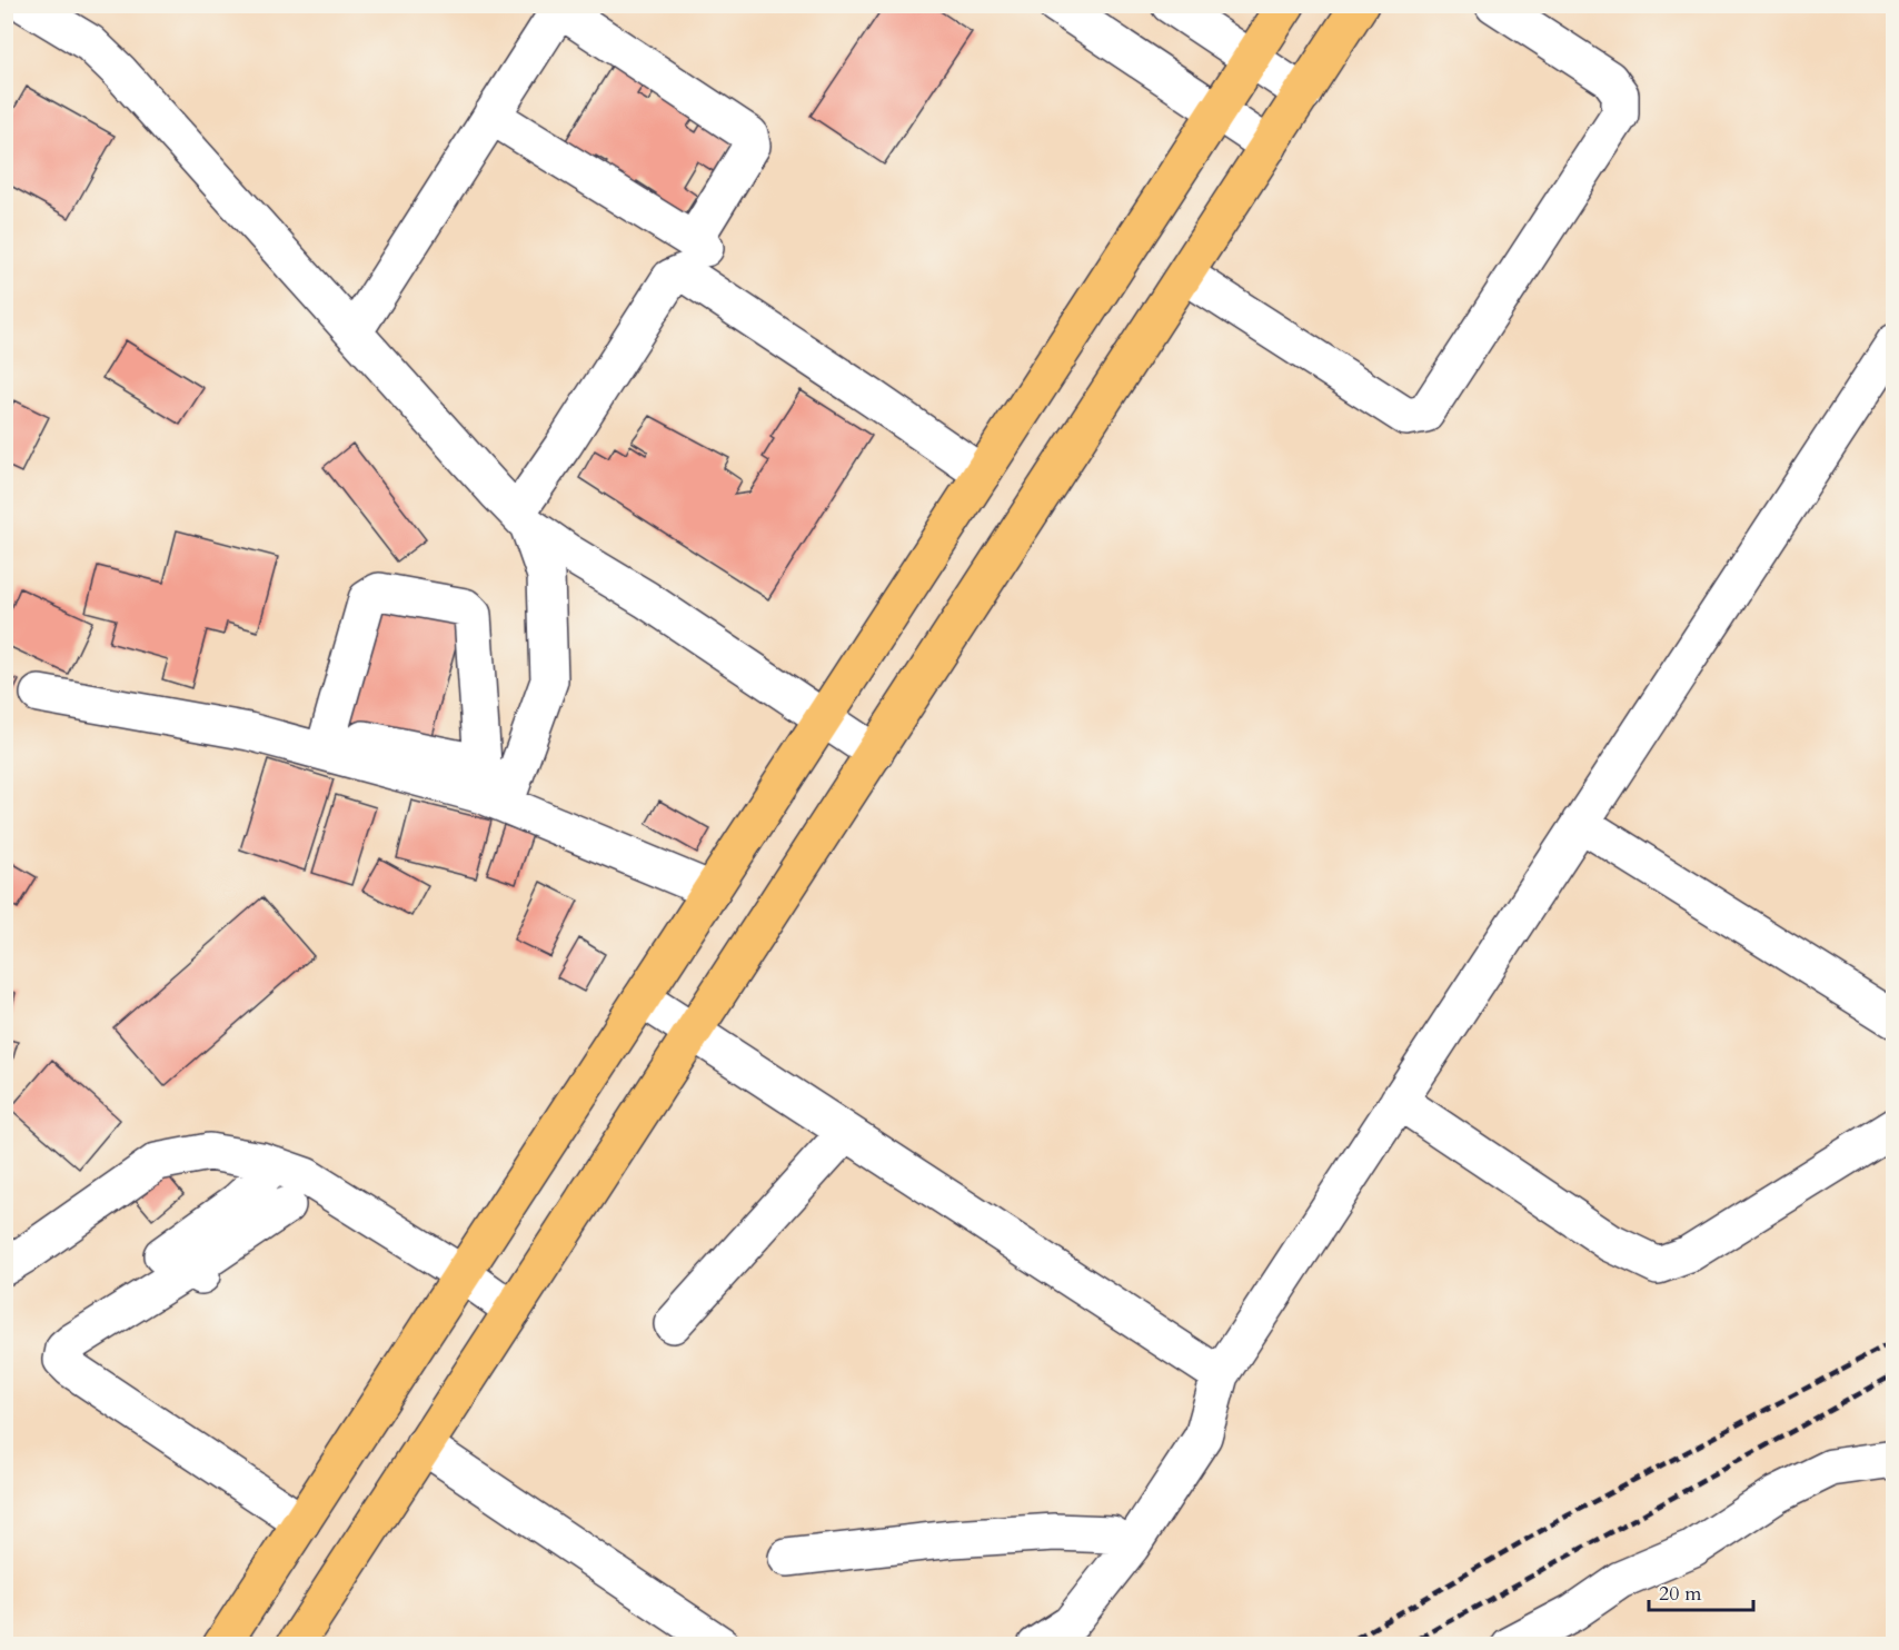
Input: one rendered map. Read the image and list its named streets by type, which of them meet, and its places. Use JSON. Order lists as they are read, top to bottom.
{
  "scale_bar": "20 m"
}
